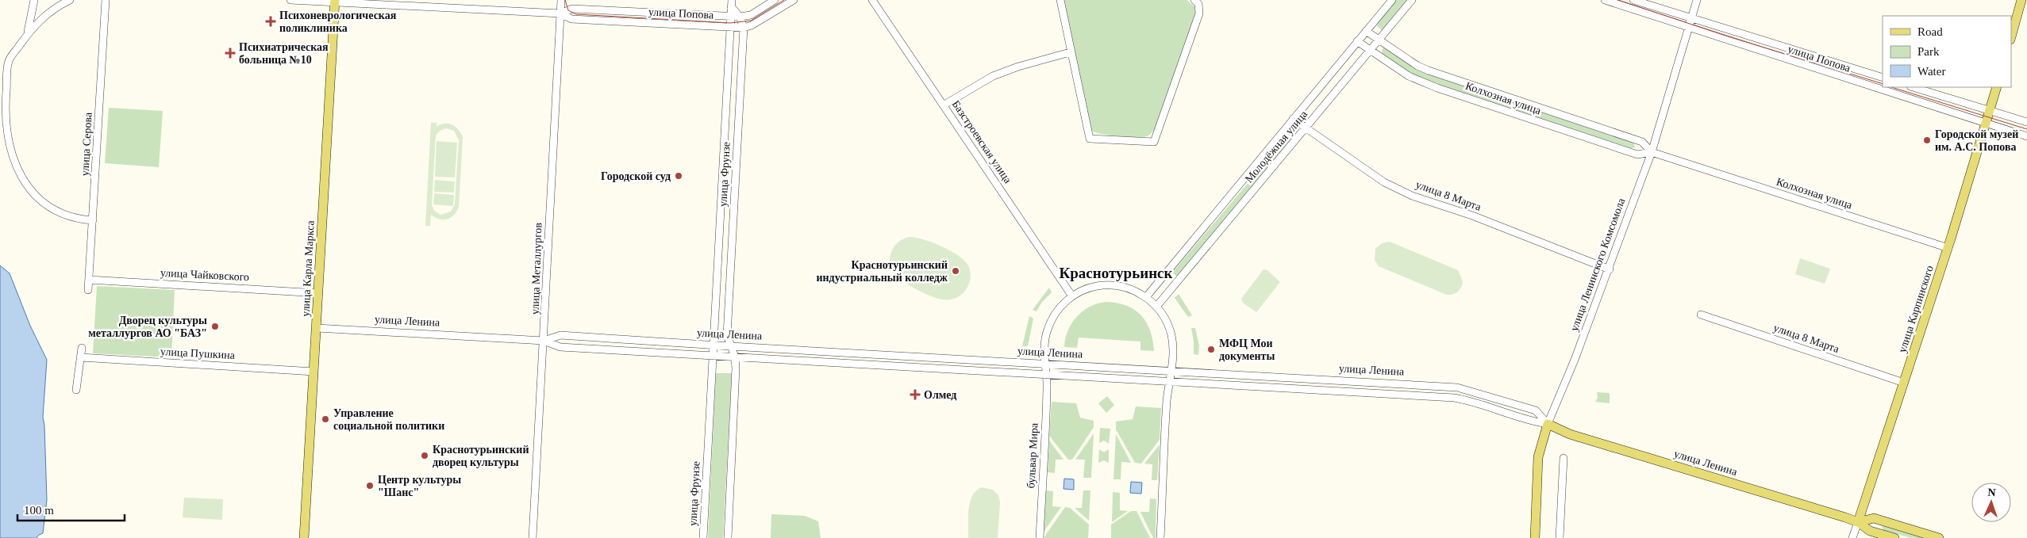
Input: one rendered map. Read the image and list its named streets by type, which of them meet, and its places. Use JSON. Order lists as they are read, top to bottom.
{
  "streets": {
    "main road": [
      "улица Ленинского Комсомола",
      "улица Карла Маркса",
      "улица Карпинского",
      "улица Ленина"
    ],
    "street": [
      "улица Попова",
      "Колхозная улица",
      "Базстроевская улица",
      "улица Серова",
      "Молодёжная улица",
      "улица Фрунзе",
      "улица 8 Марта",
      "улица Металлургов",
      "улица Чайковского",
      "улица Пушкина",
      "бульвар Мира"
    ]
  },
  "crossings": [
    ["улица Попова", "улица Фрунзе"],
    ["улица Попова", "улица Ленинского Комсомола"],
    ["улица Попова", "улица Карла Маркса"],
    ["улица Попова", "улица Металлургов"],
    ["улица Попова", "улица Карпинского"],
    ["Колхозная улица", "Молодёжная улица"],
    ["Колхозная улица", "улица Ленинского Комсомола"],
    ["Колхозная улица", "улица Карпинского"],
    ["Базстроевская улица", "бульвар Мира"],
    ["улица Серова", "улица Чайковского"],
    ["Молодёжная улица", "улица 8 Марта"],
    ["Молодёжная улица", "бульвар Мира"],
    ["улица Фрунзе", "улица Ленина"],
    ["улица 8 Марта", "улица Ленинского Комсомола"],
    ["улица 8 Марта", "улица Карпинского"],
    ["улица Ленинского Комсомола", "улица Ленина"],
    ["улица Карла Маркса", "улица Чайковского"],
    ["улица Карла Маркса", "улица Ленина"],
    ["улица Карла Маркса", "улица Пушкина"],
    ["улица Металлургов", "улица Ленина"],
    ["улица Карпинского", "улица Ленина"],
    ["улица Ленина", "бульвар Мира"]
  ],
  "districts": ["Краснотурьинск"],
  "places": {
    "health": ["Психоневрологическая поликлиника", "Психиатрическая больница №10", "Олмед"],
    "other": [
      "Городской музей им. А.С. Попова",
      "Городской суд",
      "Краснотурьинский индустриальный колледж",
      "Дворец культуры металлургов АО \"БАЗ\"",
      "МФЦ Мои документы",
      "Управление социальной политики",
      "Краснотурьинский дворец культуры",
      "Центр культуры \"Шанс\""
    ]
  },
  "legend": ["Road", "Park", "Water"],
  "scale_bar": "100 m",
  "north": "top"
}
